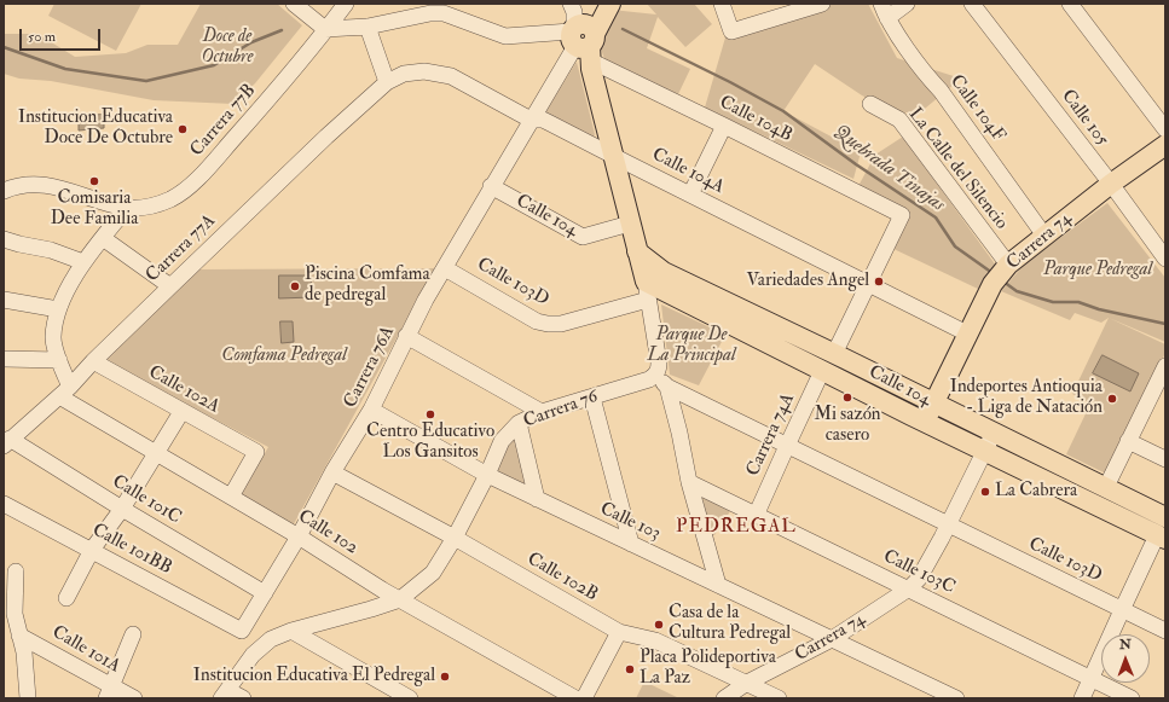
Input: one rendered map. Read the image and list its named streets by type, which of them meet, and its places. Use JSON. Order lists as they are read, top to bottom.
{
  "streets": {
    "main road": ["Calle 104", "Carrera 74"],
    "street": [
      "Calle 104F",
      "Calle 105",
      "Calle 104B",
      "Carrera 77B",
      "La Calle del Silencio",
      "Calle 104A",
      "Carrera 77A",
      "Calle 103D",
      "Carrera 76A",
      "Calle 102A",
      "Carrera 76",
      "Carrera 74A",
      "Calle 101C",
      "Calle 103",
      "Calle 102",
      "Calle 101BB",
      "Calle 103C",
      "Calle 102B",
      "Calle 101A"
    ]
  },
  "crossings": [
    ["Calle 104F", "Carrera 74"],
    ["Calle 105", "Carrera 74"],
    ["Calle 104B", "Calle 104A"],
    ["Calle 104B", "Carrera 76A"],
    ["La Calle del Silencio", "Carrera 74"],
    ["Calle 104A", "Carrera 74"],
    ["Calle 104", "Carrera 74"],
    ["Calle 104", "Calle 103D"],
    ["Calle 104", "Carrera 76A"],
    ["Calle 104", "Carrera 74A"],
    ["Carrera 74", "Calle 103"],
    ["Carrera 74", "Calle 103C"],
    ["Carrera 74", "Calle 102B"],
    ["Carrera 77A", "Calle 102A"],
    ["Carrera 77A", "Calle 101C"],
    ["Carrera 77A", "Calle 102"],
    ["Calle 103D", "Carrera 76A"],
    ["Calle 103D", "Carrera 74A"],
    ["Carrera 76A", "Calle 101C"],
    ["Carrera 76A", "Calle 103"],
    ["Carrera 76A", "Calle 102"],
    ["Carrera 76A", "Calle 101BB"],
    ["Carrera 76A", "Calle 102B"],
    ["Calle 102A", "Calle 102"],
    ["Carrera 76", "Calle 103"],
    ["Carrera 76", "Calle 102"],
    ["Carrera 76", "Calle 102B"],
    ["Carrera 74A", "Calle 103C"]
  ],
  "districts": ["PEDREGAL"],
  "water": ["Quebrada Tinajas"],
  "parks": [
    "Doce de Octubre",
    "Parque Pedregal",
    "Parque De La Principal",
    "Comfama Pedregal"
  ],
  "places": [
    "Institucion Educativa Doce De Octubre",
    "Comisaria Dee Familia",
    "Variedades Angel",
    "Piscina Comfama de pedregal",
    "Mi sazón casero",
    "Indeportes Antioquia - Liga de Natación",
    "Centro Educativo Los Gansitos",
    "La Cabrera",
    "Casa de la Cultura Pedregal",
    "Placa Polideportiva La Paz",
    "Institucion Educativa El Pedregal"
  ],
  "scale_bar": "50 m",
  "north": "top"
}
